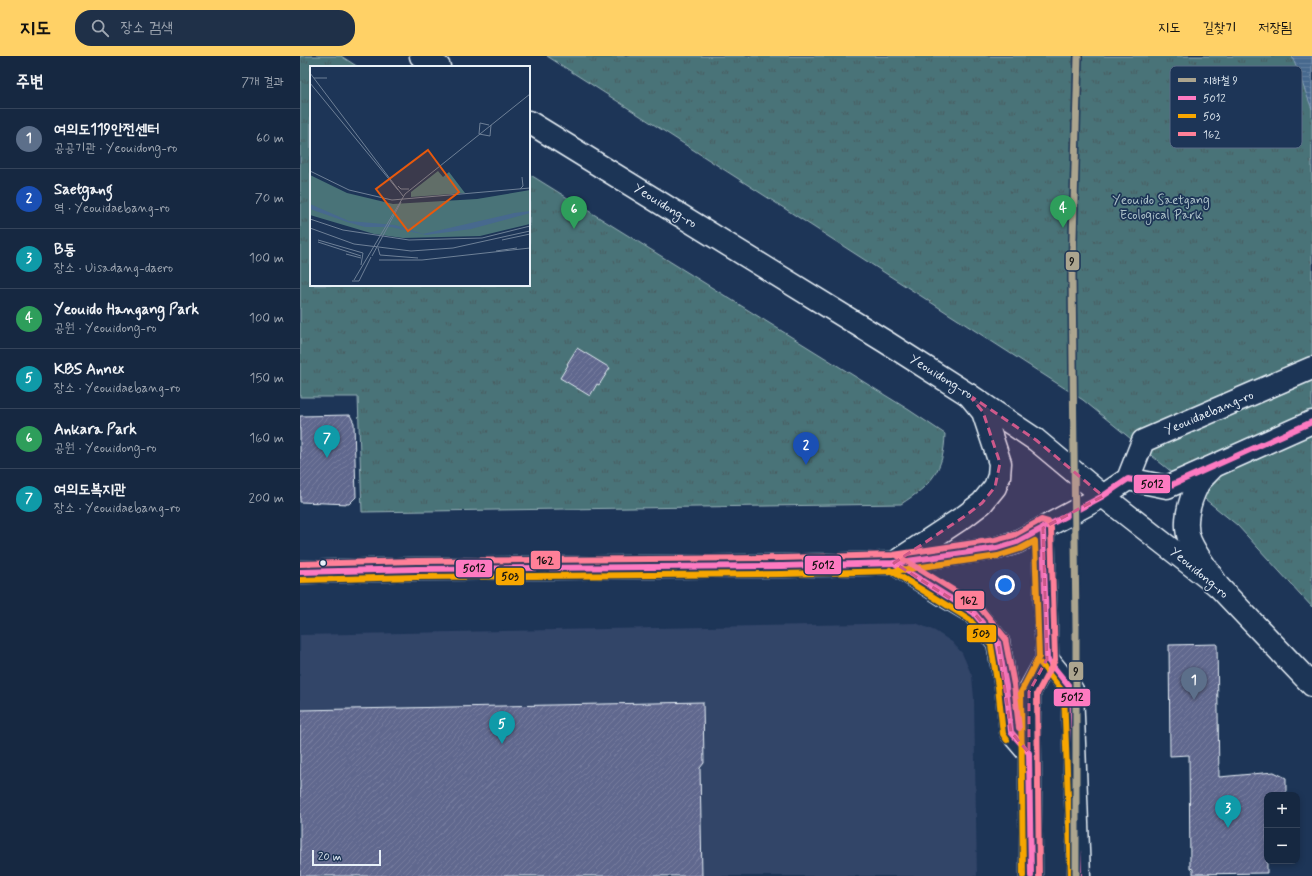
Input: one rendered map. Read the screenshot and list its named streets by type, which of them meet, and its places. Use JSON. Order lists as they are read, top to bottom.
{
  "streets": {
    "main road": ["Yeouidong-ro", "Yeouidaebang-ro"]
  },
  "parks": ["Yeouido Saetgang Ecological Park"],
  "lines": [
    "metro line 9",
    "transit line 5012",
    "transit line 162",
    "transit line 503"
  ],
  "legend": [
    "지하철 9",
    "5012",
    "503",
    "162"
  ],
  "scale_bar": "20 m",
  "page": {
    "header": "지도",
    "search": "장소 검색",
    "nav": ["지도", "길찾기", "저장됨"],
    "heading": ["주변", "7개 결과"],
    "list": [
      {
        "mark": "1",
        "name": "여의도119안전센터",
        "note": "공공기관 · Yeouidong-ro",
        "value": "60 m"
      },
      {
        "mark": "2",
        "name": "Saetgang",
        "note": "역 · Yeouidaebang-ro",
        "value": "70 m"
      },
      {
        "mark": "3",
        "name": "B동",
        "note": "장소 · Uisadang-daero",
        "value": "100 m"
      },
      {
        "mark": "4",
        "name": "Yeouido Hangang Park",
        "note": "공원 · Yeouidong-ro",
        "value": "100 m"
      },
      {
        "mark": "5",
        "name": "KBS Annex",
        "note": "장소 · Yeouidaebang-ro",
        "value": "150 m"
      },
      {
        "mark": "6",
        "name": "Ankara Park",
        "note": "공원 · Yeouidong-ro",
        "value": "160 m"
      },
      {
        "mark": "7",
        "name": "여의도복지관",
        "note": "장소 · Yeouidaebang-ro",
        "value": "200 m"
      }
    ],
    "pins": [
      "4",
      "6",
      "7",
      "2",
      "1",
      "5",
      "3"
    ],
    "map_buttons": ["+", "−"],
    "scale": "20 m"
  }
}
